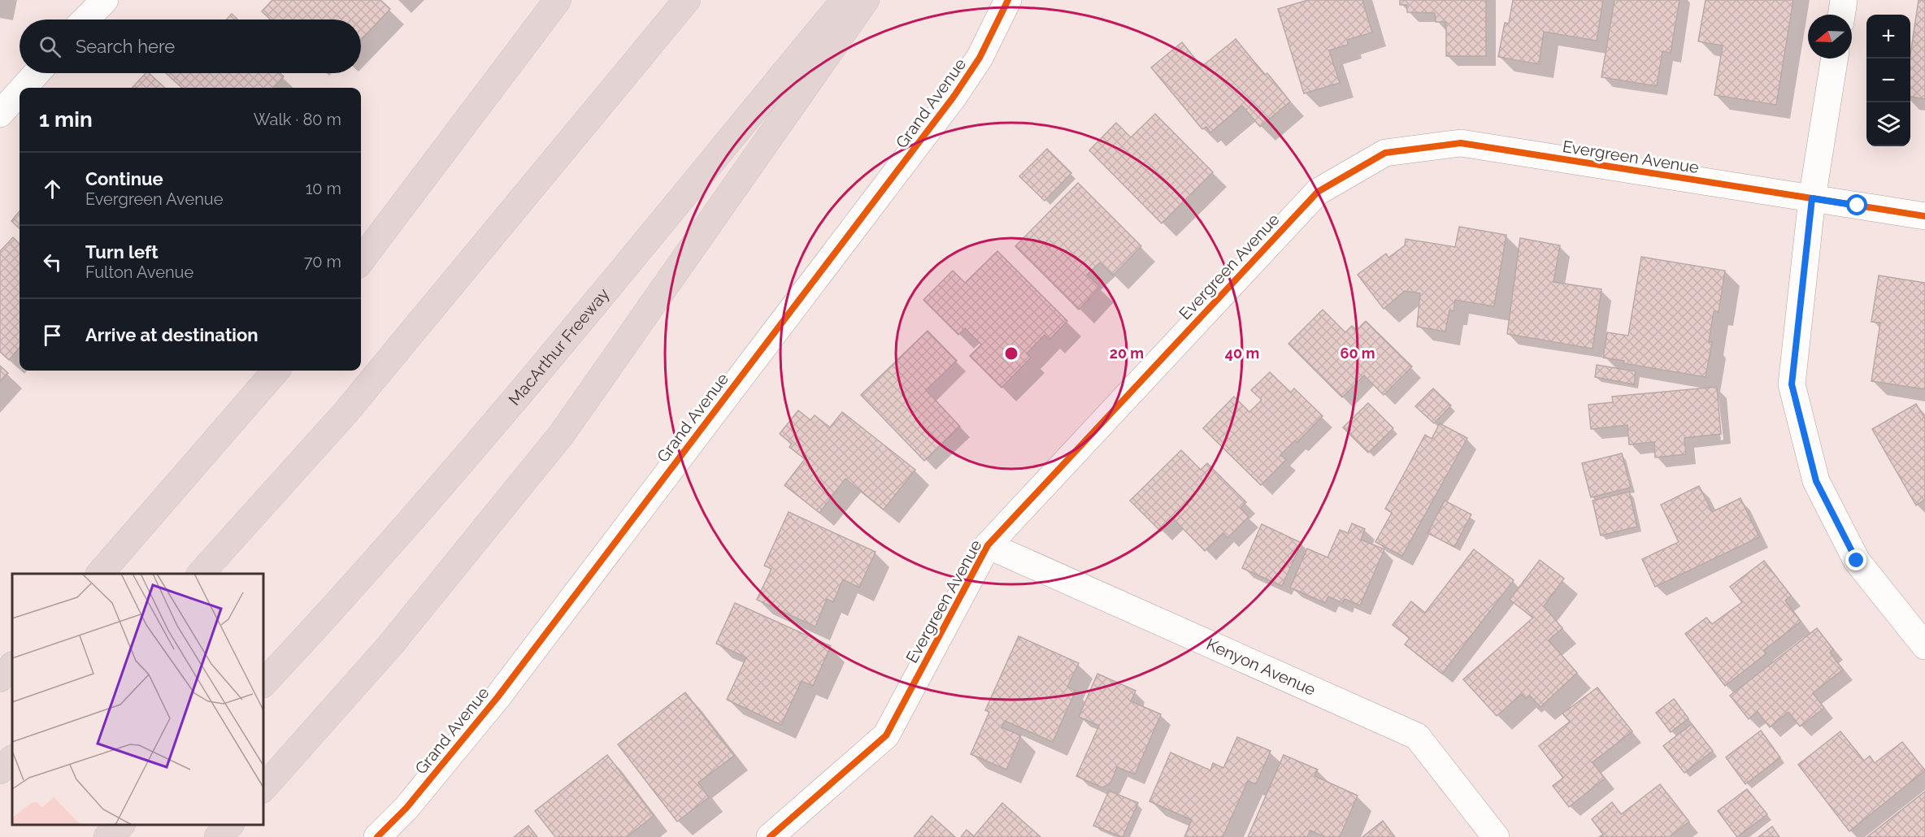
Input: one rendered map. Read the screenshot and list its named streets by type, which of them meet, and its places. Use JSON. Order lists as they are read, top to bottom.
{
  "streets": {
    "highway": ["MacArthur Freeway"],
    "street": ["Grand Avenue", "Evergreen Avenue", "Kenyon Avenue"]
  },
  "crossings": [
    ["Evergreen Avenue", "Kenyon Avenue"]
  ],
  "north": "left",
  "page": {
    "map_buttons": ["+", "−"],
    "search": "Search here",
    "heading": ["1 min", "Walk · 80 m"],
    "list": [
      ["Continue", "Evergreen Avenue", "10 m"],
      ["Turn left", "Fulton Avenue", "70 m"],
      "Arrive at destination"
    ]
  },
  "rings": ["20 m", "40 m", "60 m"]
}
